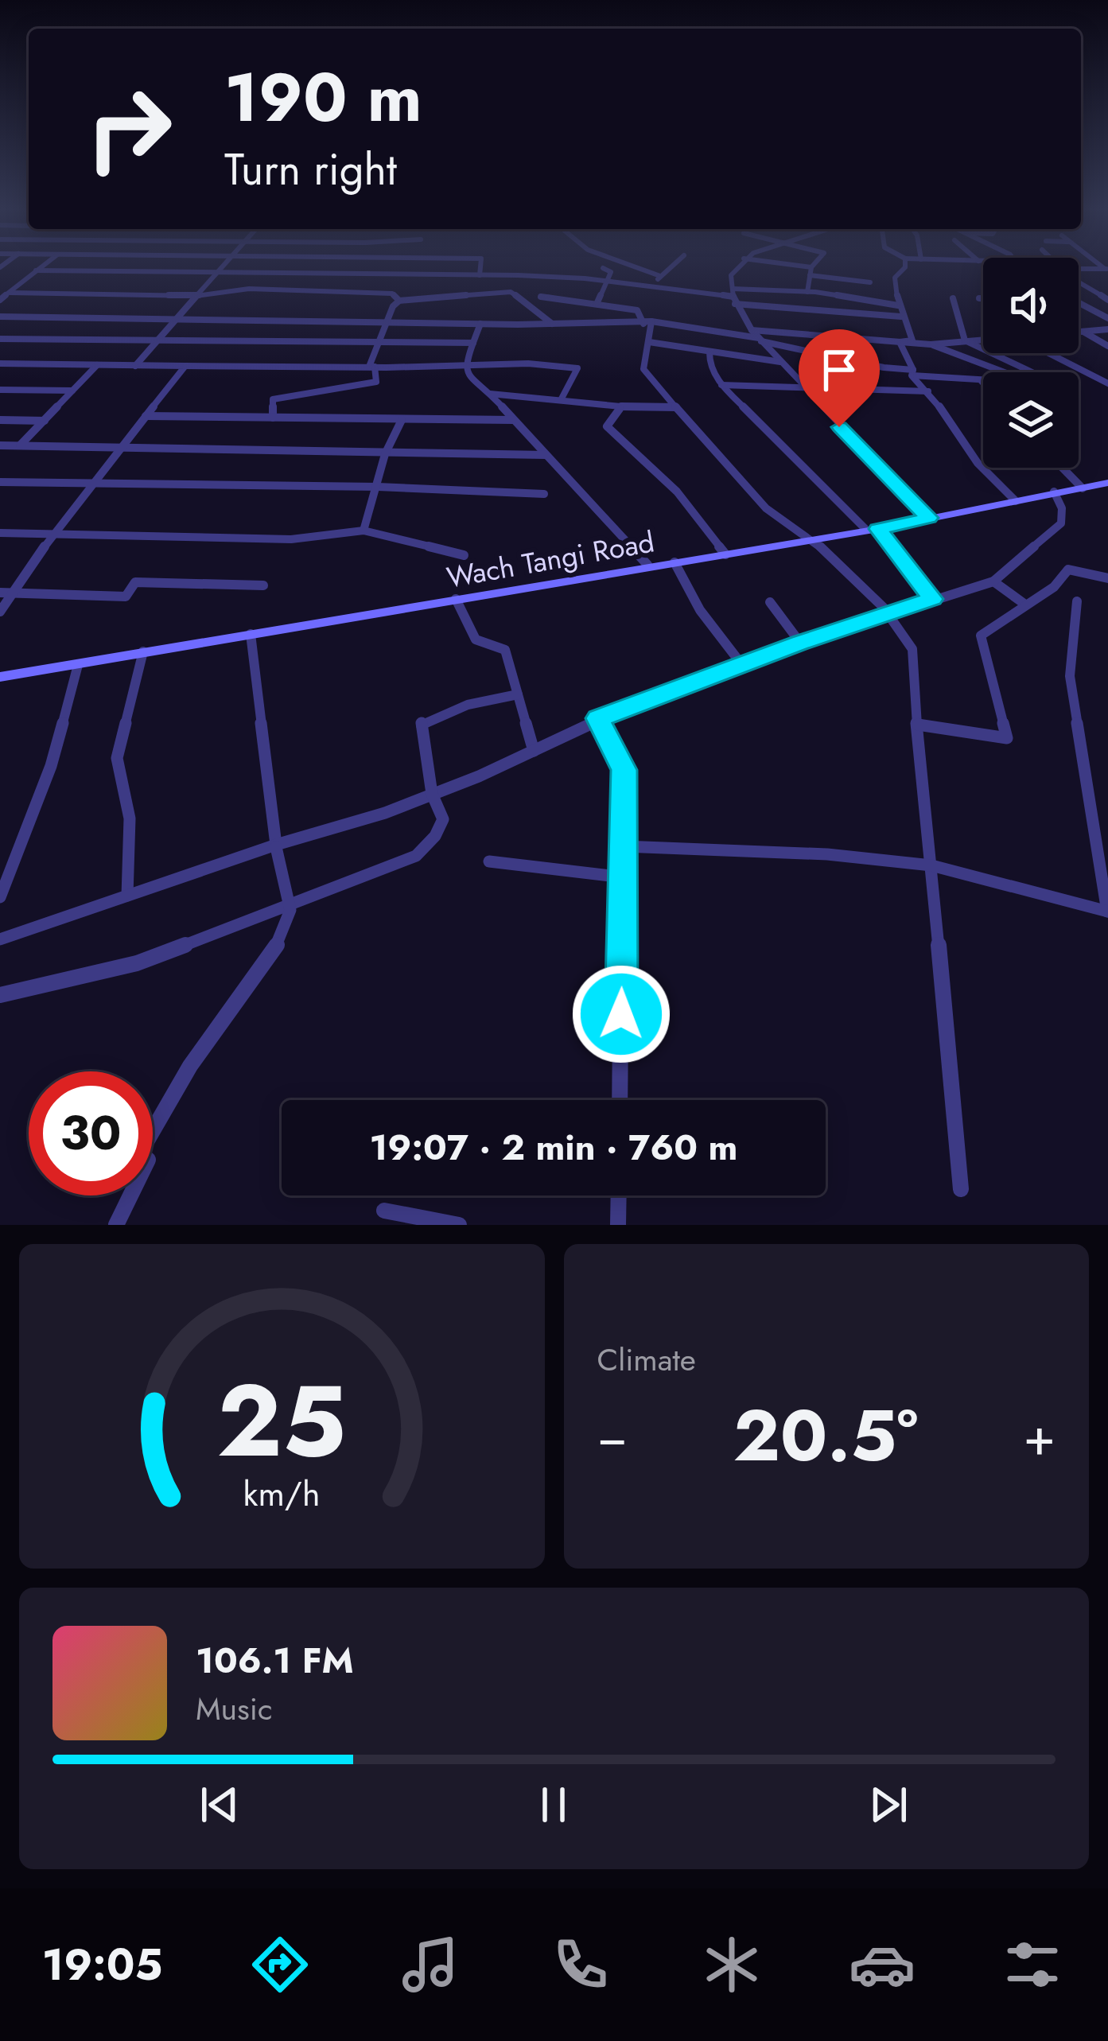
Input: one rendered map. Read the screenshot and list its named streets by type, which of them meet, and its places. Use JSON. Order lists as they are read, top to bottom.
{
  "streets": {
    "main road": ["Wach Tangi Road"]
  },
  "page": {
    "turn": ["190 m", "Turn right"],
    "limit": "30",
    "trip": "19:07 · 2 min · 760 m",
    "tile": "Climate",
    "heat": ["−", "20.5°", "+"],
    "song": ["106.1 FM", "Music"],
    "tabs": "19:05",
    "gauge": ["25", "km/h"]
  }
}
